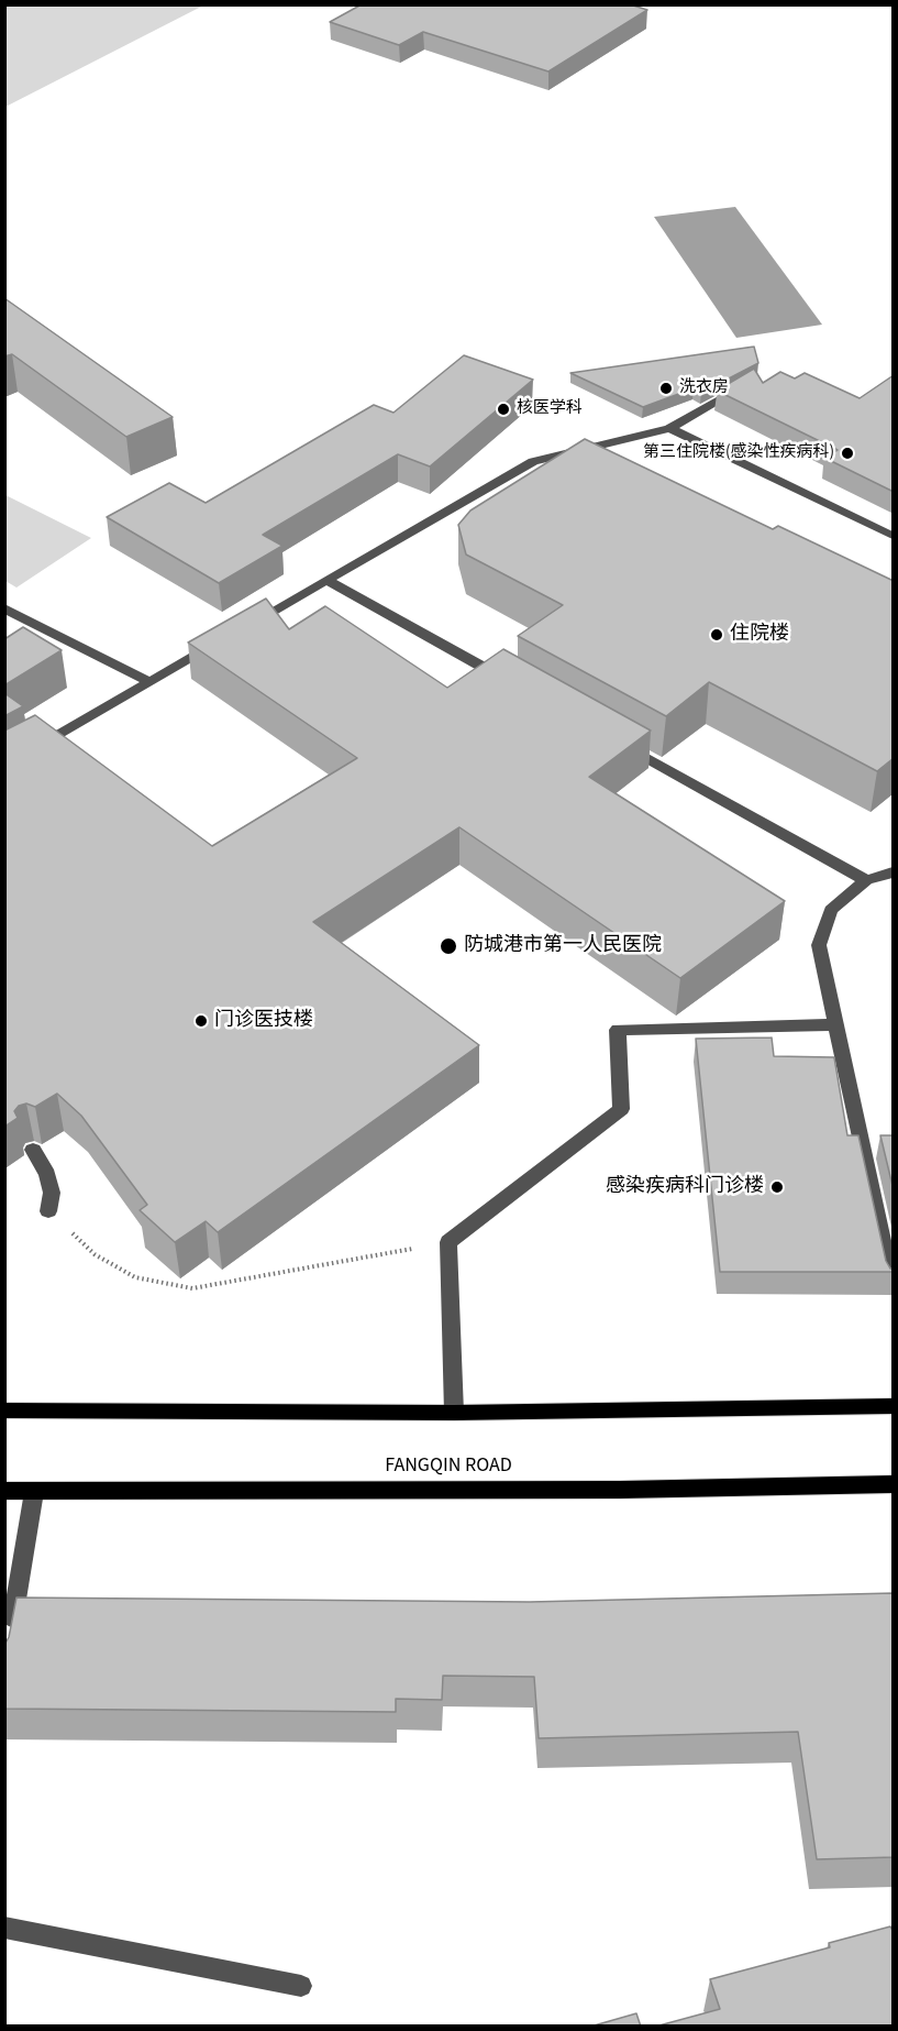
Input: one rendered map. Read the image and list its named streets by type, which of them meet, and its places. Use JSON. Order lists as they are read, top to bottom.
{
  "streets": {
    "main road": ["FANGQIN ROAD"]
  },
  "places": [
    "洗衣房",
    "核医学科",
    "第三住院楼(感染性疾病科)",
    "住院楼",
    "防城港市第一人民医院",
    "门诊医技楼",
    "感染疾病科门诊楼"
  ]
}
